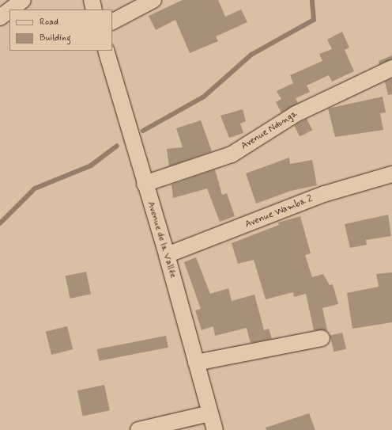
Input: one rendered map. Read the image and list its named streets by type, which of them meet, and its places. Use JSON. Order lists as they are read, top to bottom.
{
  "streets": {
    "street": ["Avenue Ndunga", "Avenue Wamba 2", "Avenue de la Vallée"]
  },
  "crossings": [
    ["Avenue Ndunga", "Avenue de la Vallée"],
    ["Avenue Wamba 2", "Avenue de la Vallée"]
  ],
  "legend": ["Road", "Building"]
}
